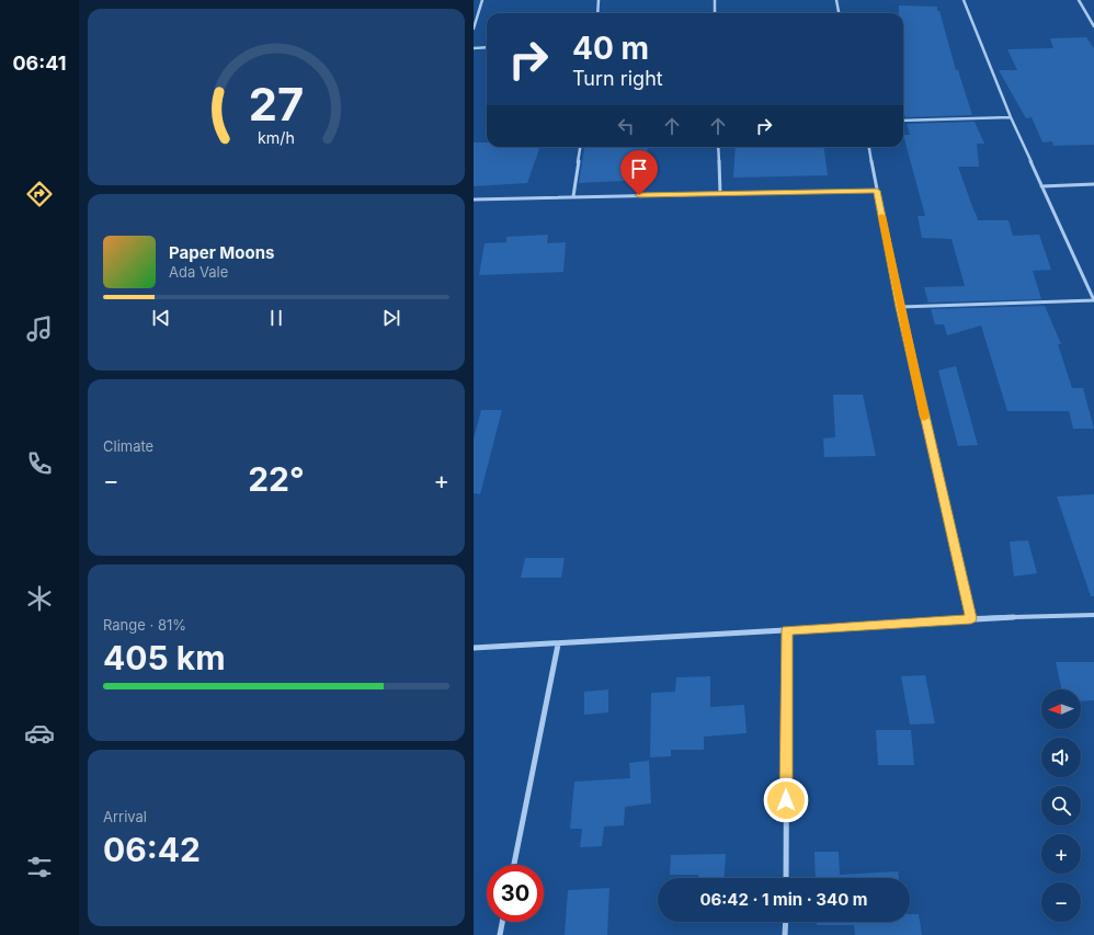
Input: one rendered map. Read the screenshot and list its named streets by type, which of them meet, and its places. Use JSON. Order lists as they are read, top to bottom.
{
  "north": "left",
  "page": {
    "tabs": "06:41",
    "turn": ["40 m", "Turn right"],
    "song": ["Paper Moons", "Ada Vale"],
    "tile": [
      "Climate",
      ["Range · 81%", "405 km"],
      ["Arrival", "06:42"]
    ],
    "heat": ["−", "22°", "+"],
    "map_buttons": ["+", "−"],
    "limit": "30",
    "trip": "06:42 · 1 min · 340 m",
    "gauge": ["27", "km/h"]
  }
}
